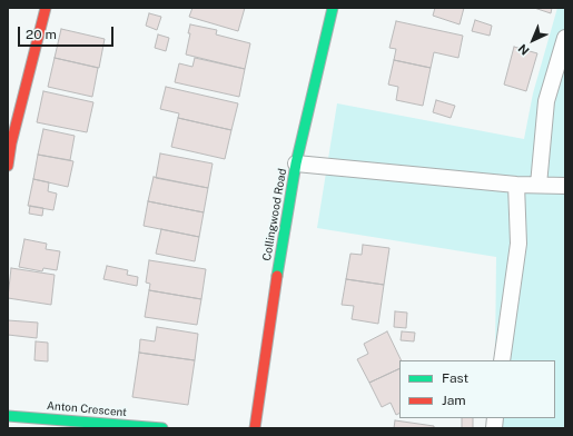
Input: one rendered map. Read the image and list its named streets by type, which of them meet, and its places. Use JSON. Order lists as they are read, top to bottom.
{
  "streets": {
    "street": ["Collingwood Road", "Anton Crescent"]
  },
  "legend": ["Fast", "Jam"],
  "scale_bar": "20 m",
  "north": "bottom left"
}
